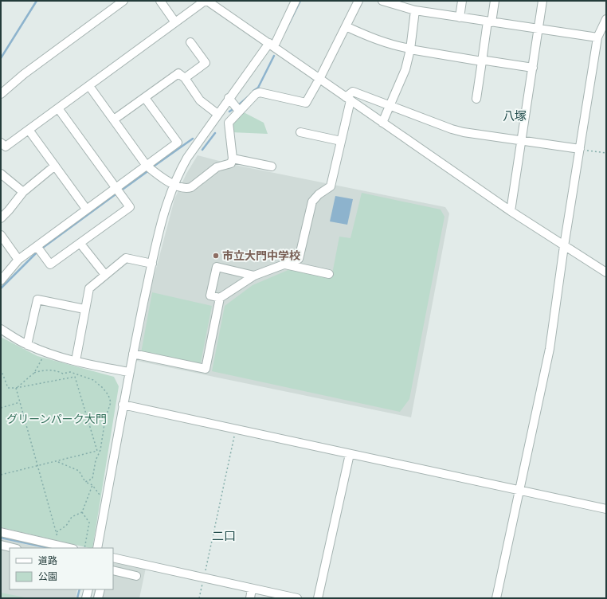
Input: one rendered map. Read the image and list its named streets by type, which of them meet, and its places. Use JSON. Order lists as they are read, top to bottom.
{
  "districts": ["八塚", "二口"],
  "parks": ["グリーンパーク大門"],
  "places": ["市立大門中学校"],
  "legend": ["道路", "公園"]
}
